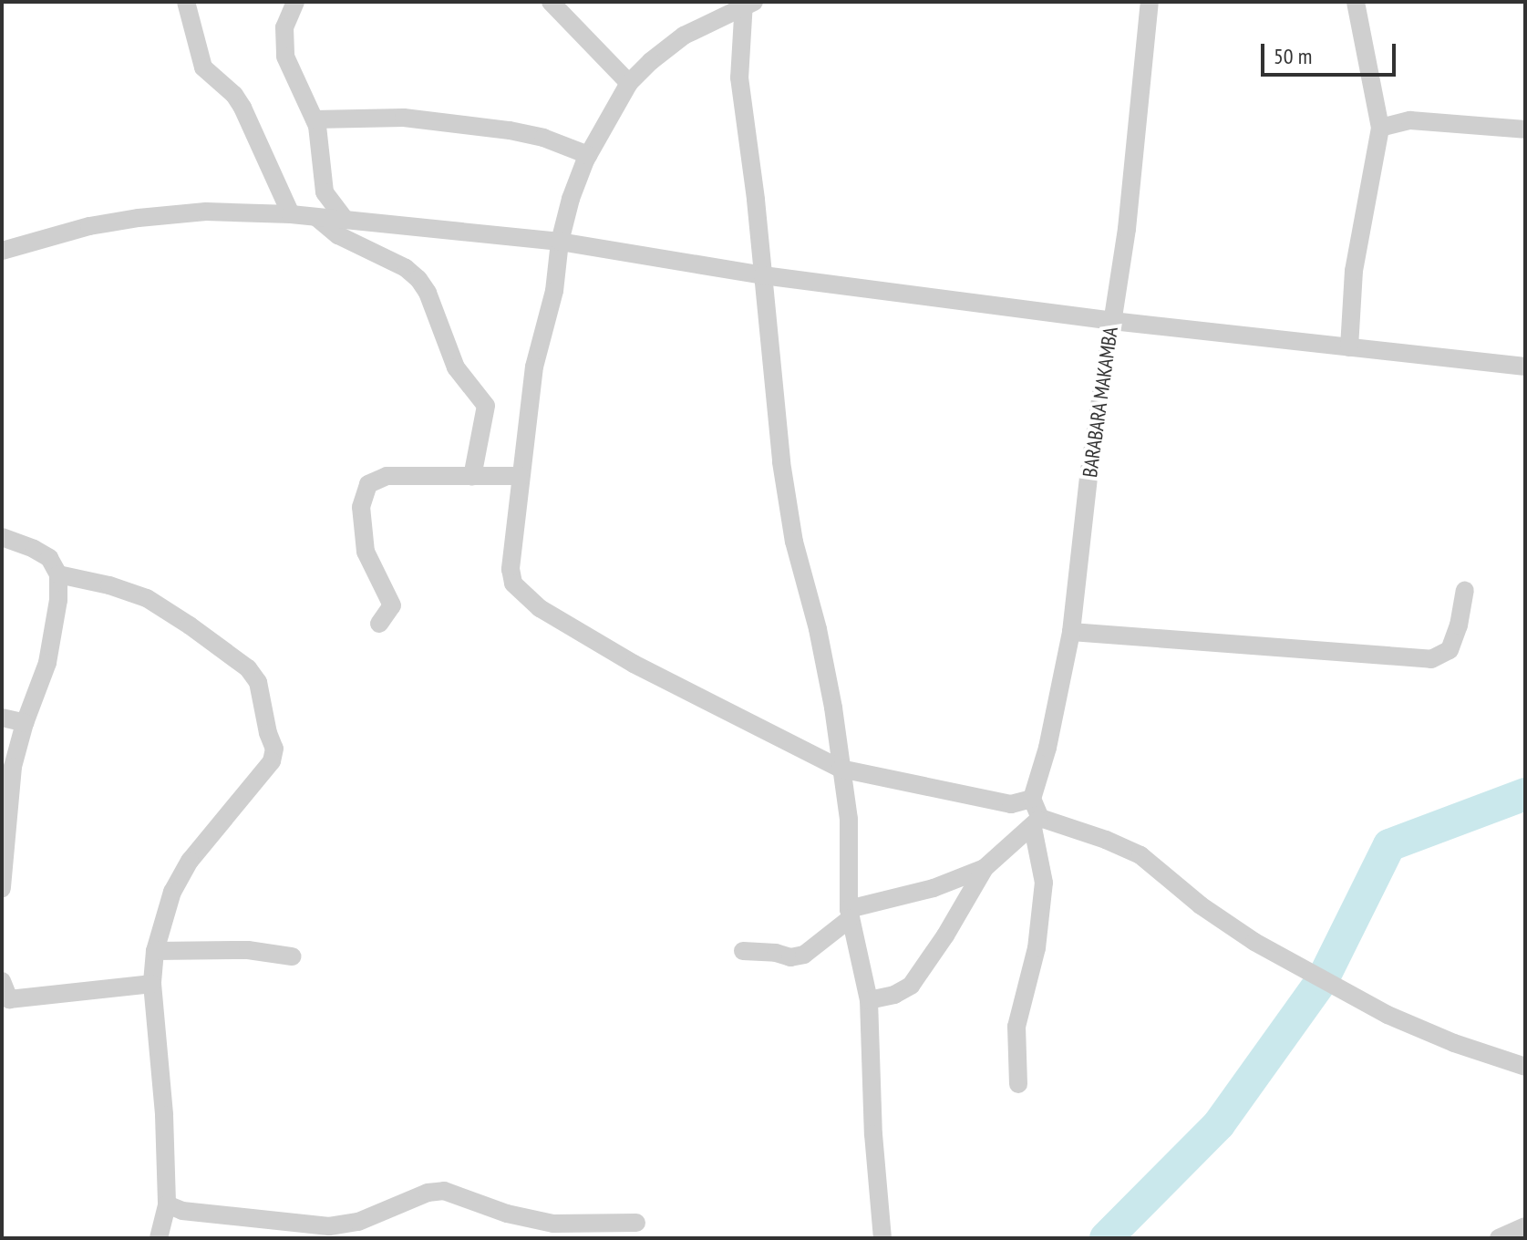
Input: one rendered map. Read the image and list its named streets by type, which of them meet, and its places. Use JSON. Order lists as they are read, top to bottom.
{
  "streets": {
    "street": ["BARABARA MAKAMBA"]
  },
  "scale_bar": "50 m"
}
